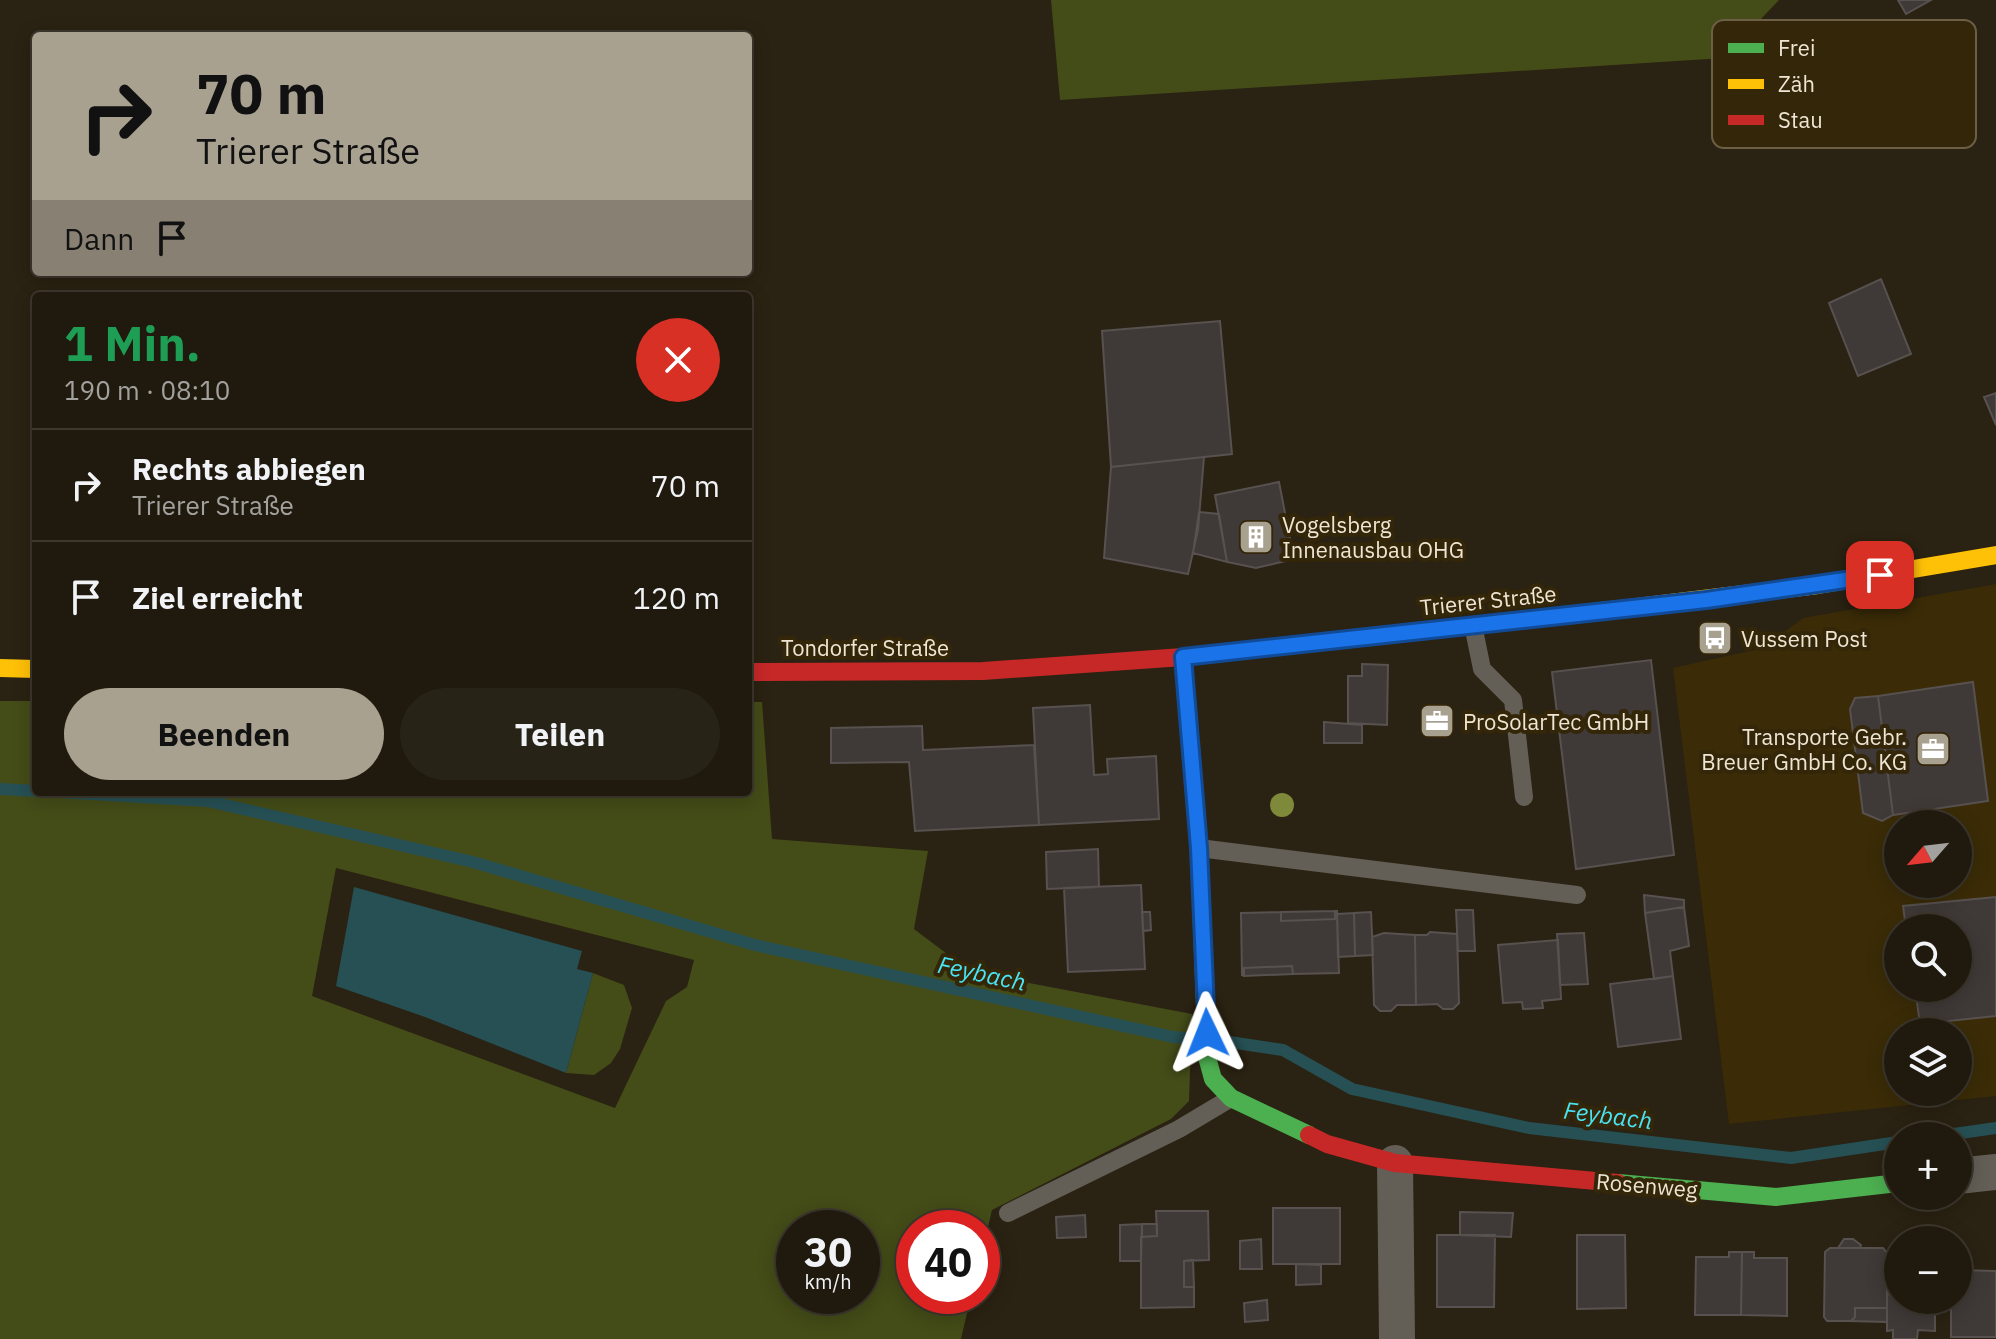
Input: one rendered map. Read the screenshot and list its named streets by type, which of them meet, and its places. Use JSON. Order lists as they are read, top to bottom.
{
  "streets": {
    "main road": ["Trierer Straße", "Tondorfer Straße", "Rosenweg"]
  },
  "crossings": [
    ["Trierer Straße", "Tondorfer Straße"]
  ],
  "water": ["Feybach"],
  "places": {
    "building": ["Vogelsberg Innenausbau OHG"],
    "bus stop": ["Vussem Post"],
    "office": ["ProSolarTec GmbH", "Transporte Gebr. Breuer GmbH Co. KG"]
  },
  "legend": ["Frei", "Zäh", "Stau"],
  "north": "bottom left",
  "page": {
    "turn": ["70 m", "Trierer Straße"],
    "then": "Dann",
    "heading": ["1 Min.", "190 m · 08:10"],
    "list": [
      {
        "name": "Rechts abbiegen",
        "note": "Trierer Straße",
        "value": "70 m"
      },
      {
        "name": "Ziel erreicht",
        "value": "120 m"
      }
    ],
    "buttons": ["Beenden", "Teilen"],
    "map_buttons": ["+", "−"],
    "speed": "30 km/h",
    "limit": "40"
  }
}
